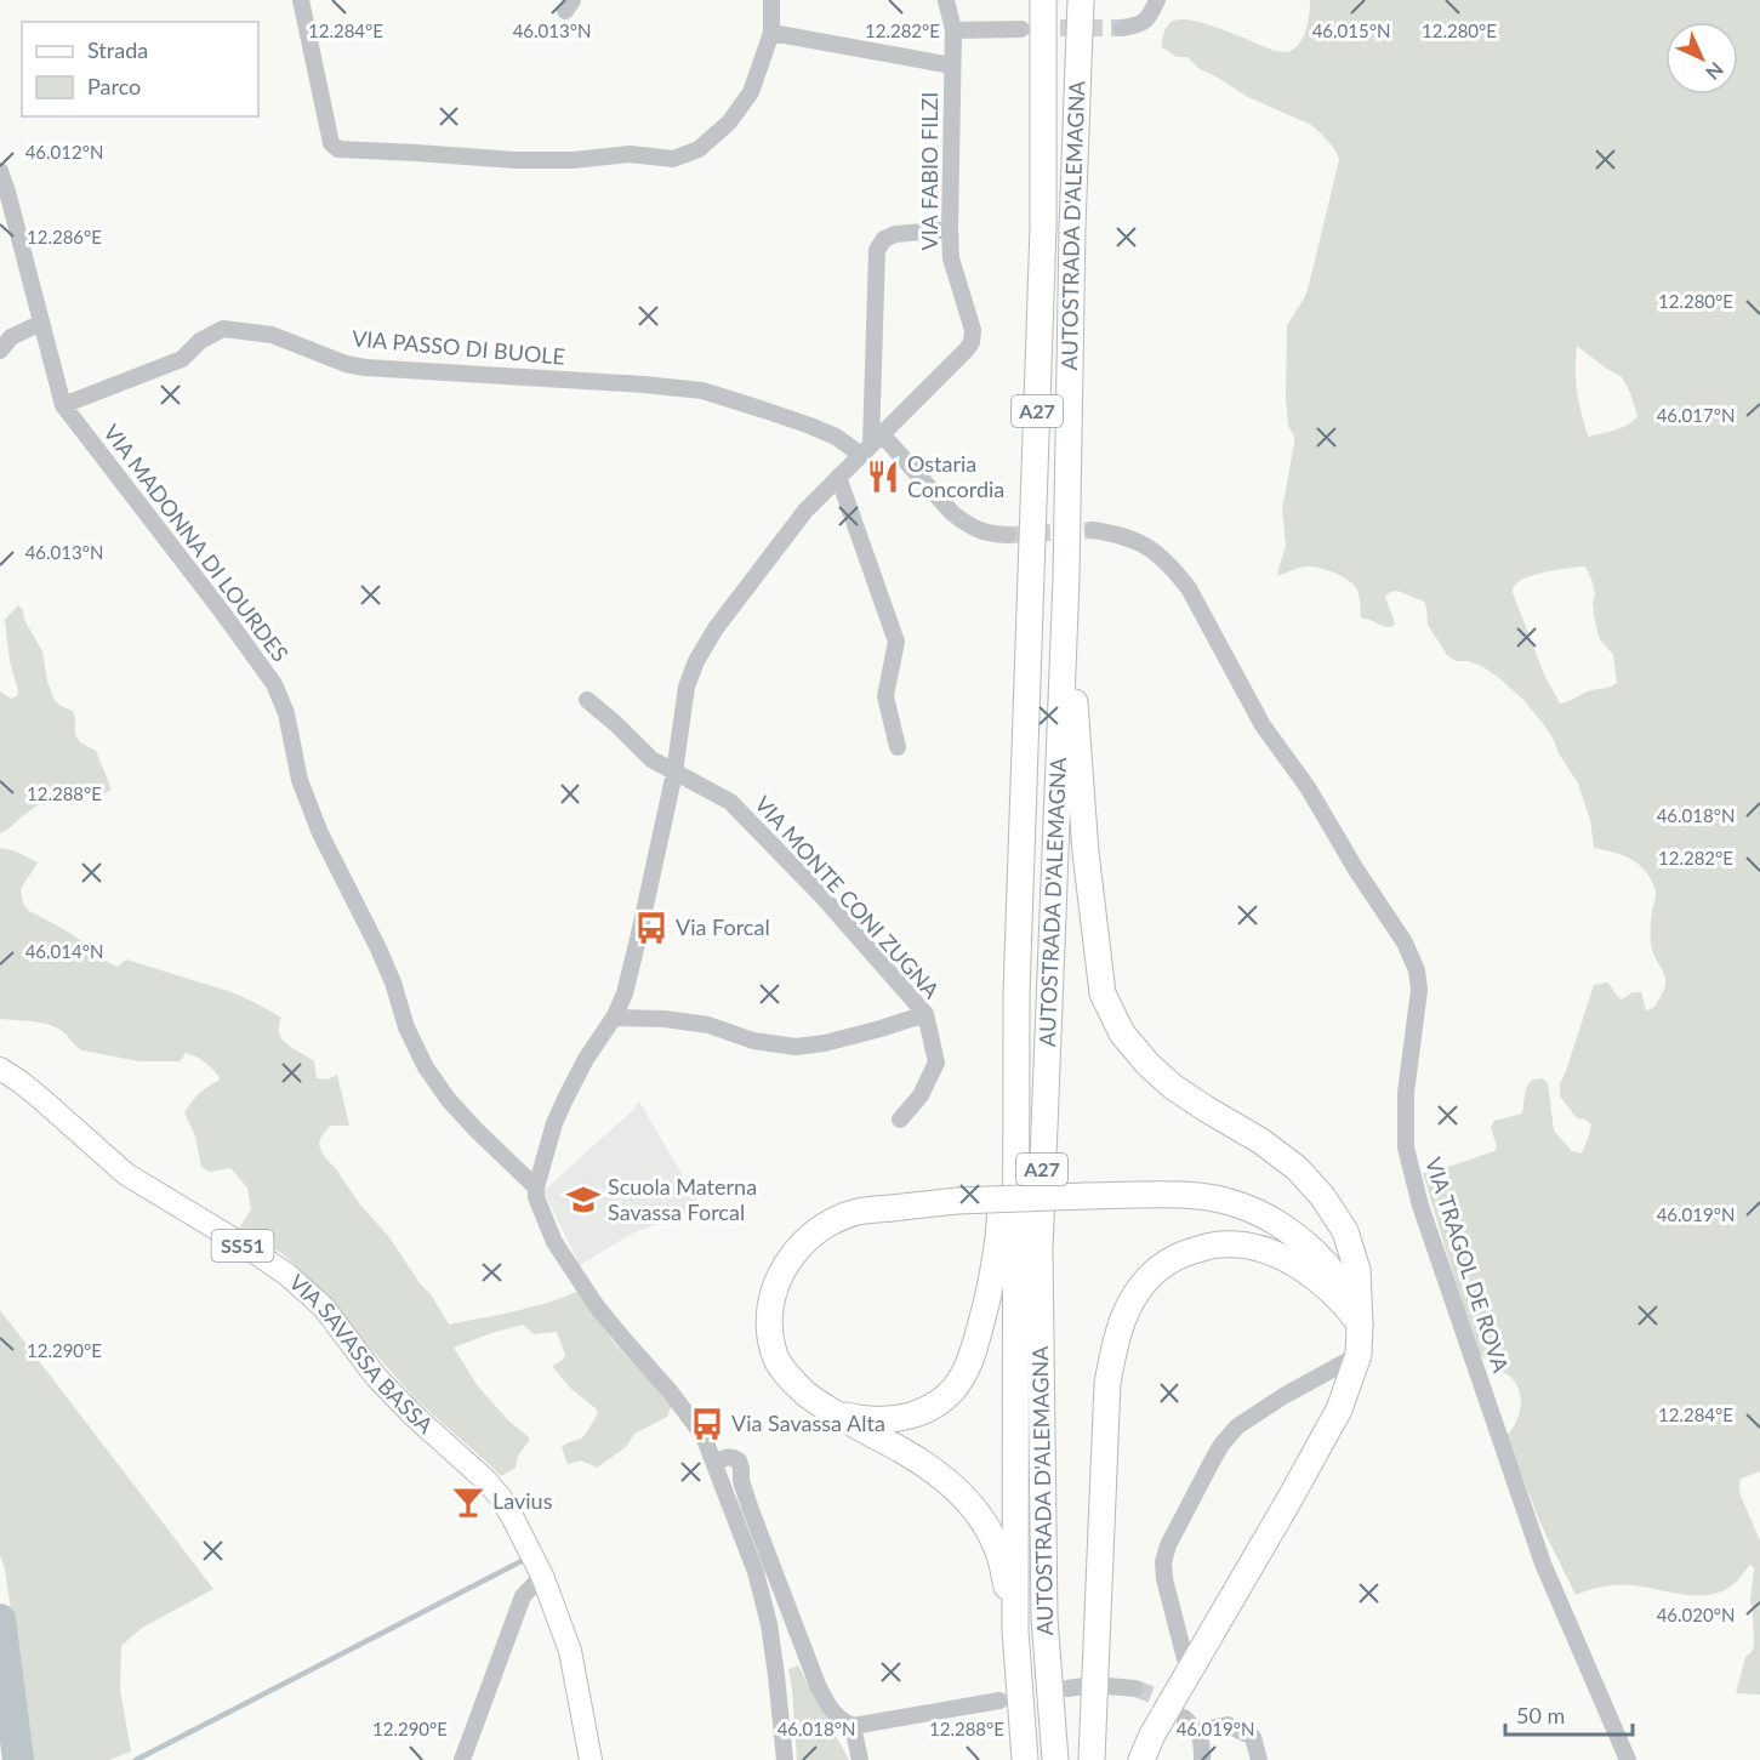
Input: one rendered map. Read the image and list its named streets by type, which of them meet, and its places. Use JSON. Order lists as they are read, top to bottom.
{
  "streets": {
    "highway": ["AUTOSTRADA D'ALEMAGNA", "A27"],
    "main road": ["SS51", "VIA SAVASSA BASSA"],
    "street": [
      "VIA FABIO FILZI",
      "VIA PASSO DI BUOLE",
      "VIA MADONNA DI LOURDES",
      "VIA MONTE CONI ZUGNA",
      "VIA TRAGOL DE ROVA"
    ]
  },
  "crossings": [
    ["VIA FABIO FILZI", "VIA PASSO DI BUOLE"],
    ["AUTOSTRADA D'ALEMAGNA", "A27"],
    ["VIA PASSO DI BUOLE", "VIA MADONNA DI LOURDES"]
  ],
  "places": {
    "restaurant": ["Ostaria Concordia"],
    "bus stop": ["Via Forcal", "Via Savassa Alta"],
    "school or university": ["Scuola Materna Savassa Forcal"],
    "bar": ["Lavius"]
  },
  "legend": ["Strada", "Parco"],
  "scale_bar": "50 m",
  "north": "bottom right",
  "coordinates": [
    "12.284°E",
    "46.013°N",
    "12.282°E",
    "46.015°N",
    "12.280°E",
    "46.012°N",
    "12.286°E",
    "46.017°N",
    "12.288°E",
    "46.018°N",
    "46.014°N",
    "46.019°N",
    "12.290°E",
    "46.020°N"
  ]
}
